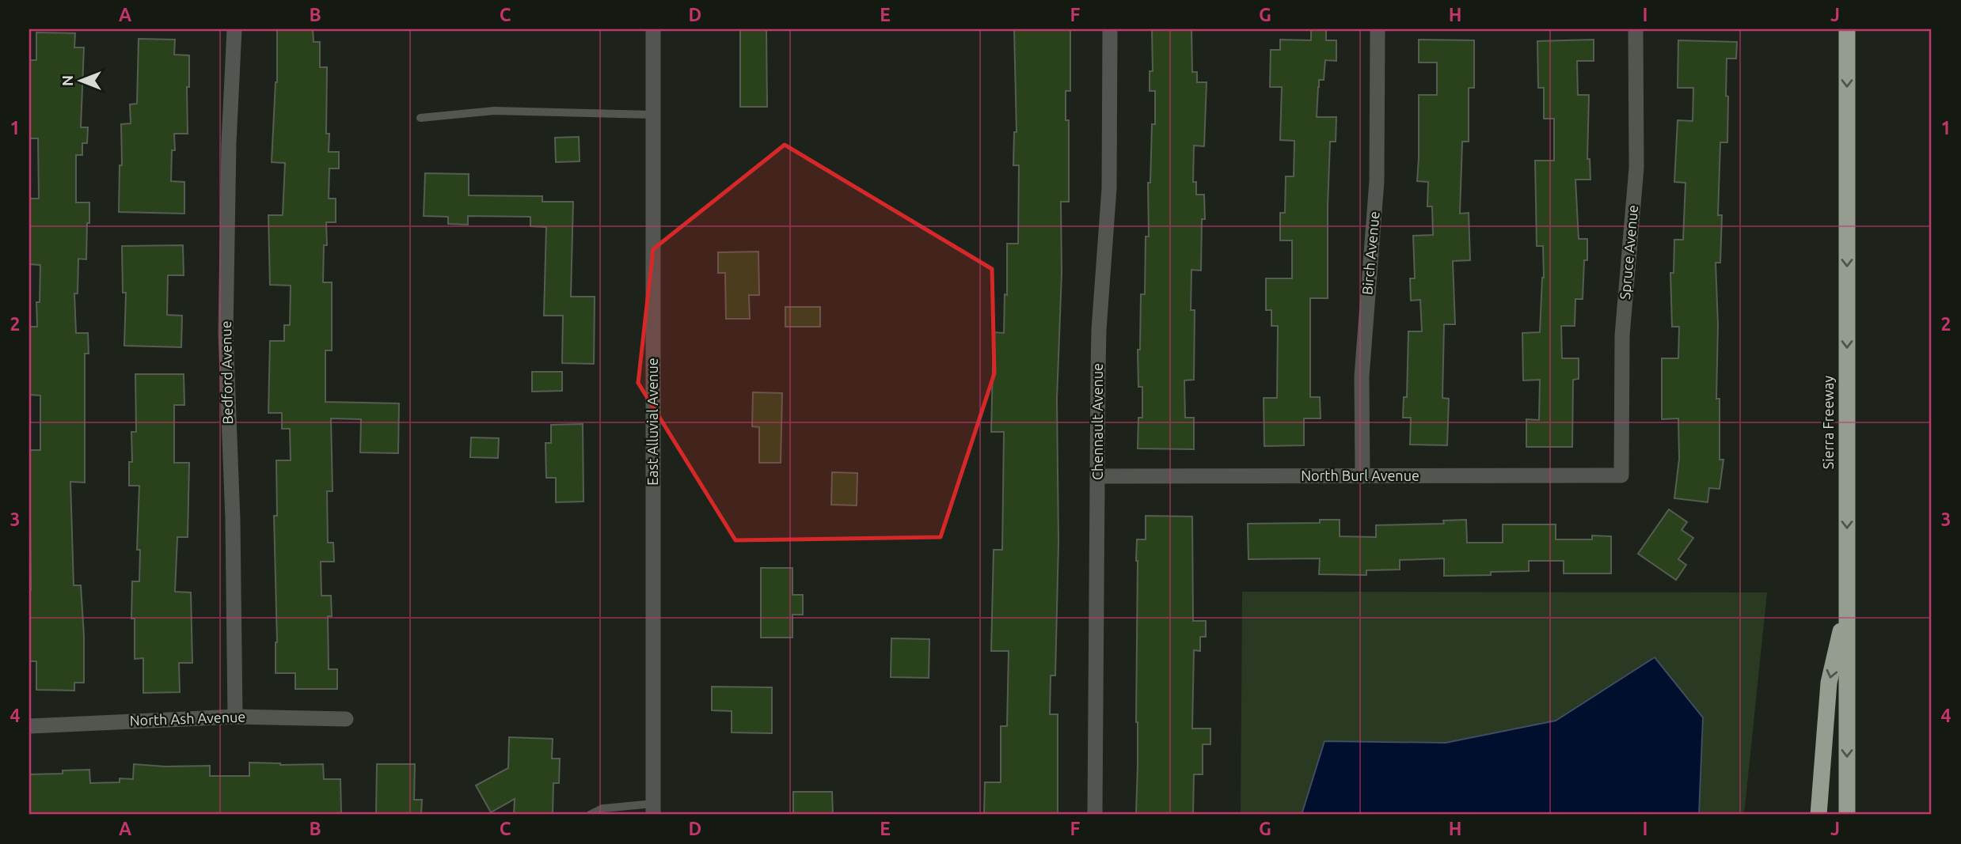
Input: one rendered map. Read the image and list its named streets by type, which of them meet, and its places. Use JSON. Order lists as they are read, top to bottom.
{
  "streets": {
    "highway": ["Sierra Freeway"],
    "street": [
      "Spruce Avenue",
      "Birch Avenue",
      "Bedford Avenue",
      "East Alluvial Avenue",
      "Chennault Avenue",
      "North Burl Avenue",
      "North Ash Avenue"
    ]
  },
  "crossings": [
    ["Spruce Avenue", "North Burl Avenue"],
    ["Birch Avenue", "North Burl Avenue"],
    ["Bedford Avenue", "North Ash Avenue"],
    ["Chennault Avenue", "North Burl Avenue"]
  ],
  "one_way": ["Sierra Freeway"],
  "north": "left",
  "grid": {
    "columns": [
      "A",
      "B",
      "C",
      "D",
      "E",
      "F",
      "G",
      "H",
      "I",
      "J"
    ],
    "rows": [
      "1",
      "2",
      "3",
      "4"
    ]
  }
}
